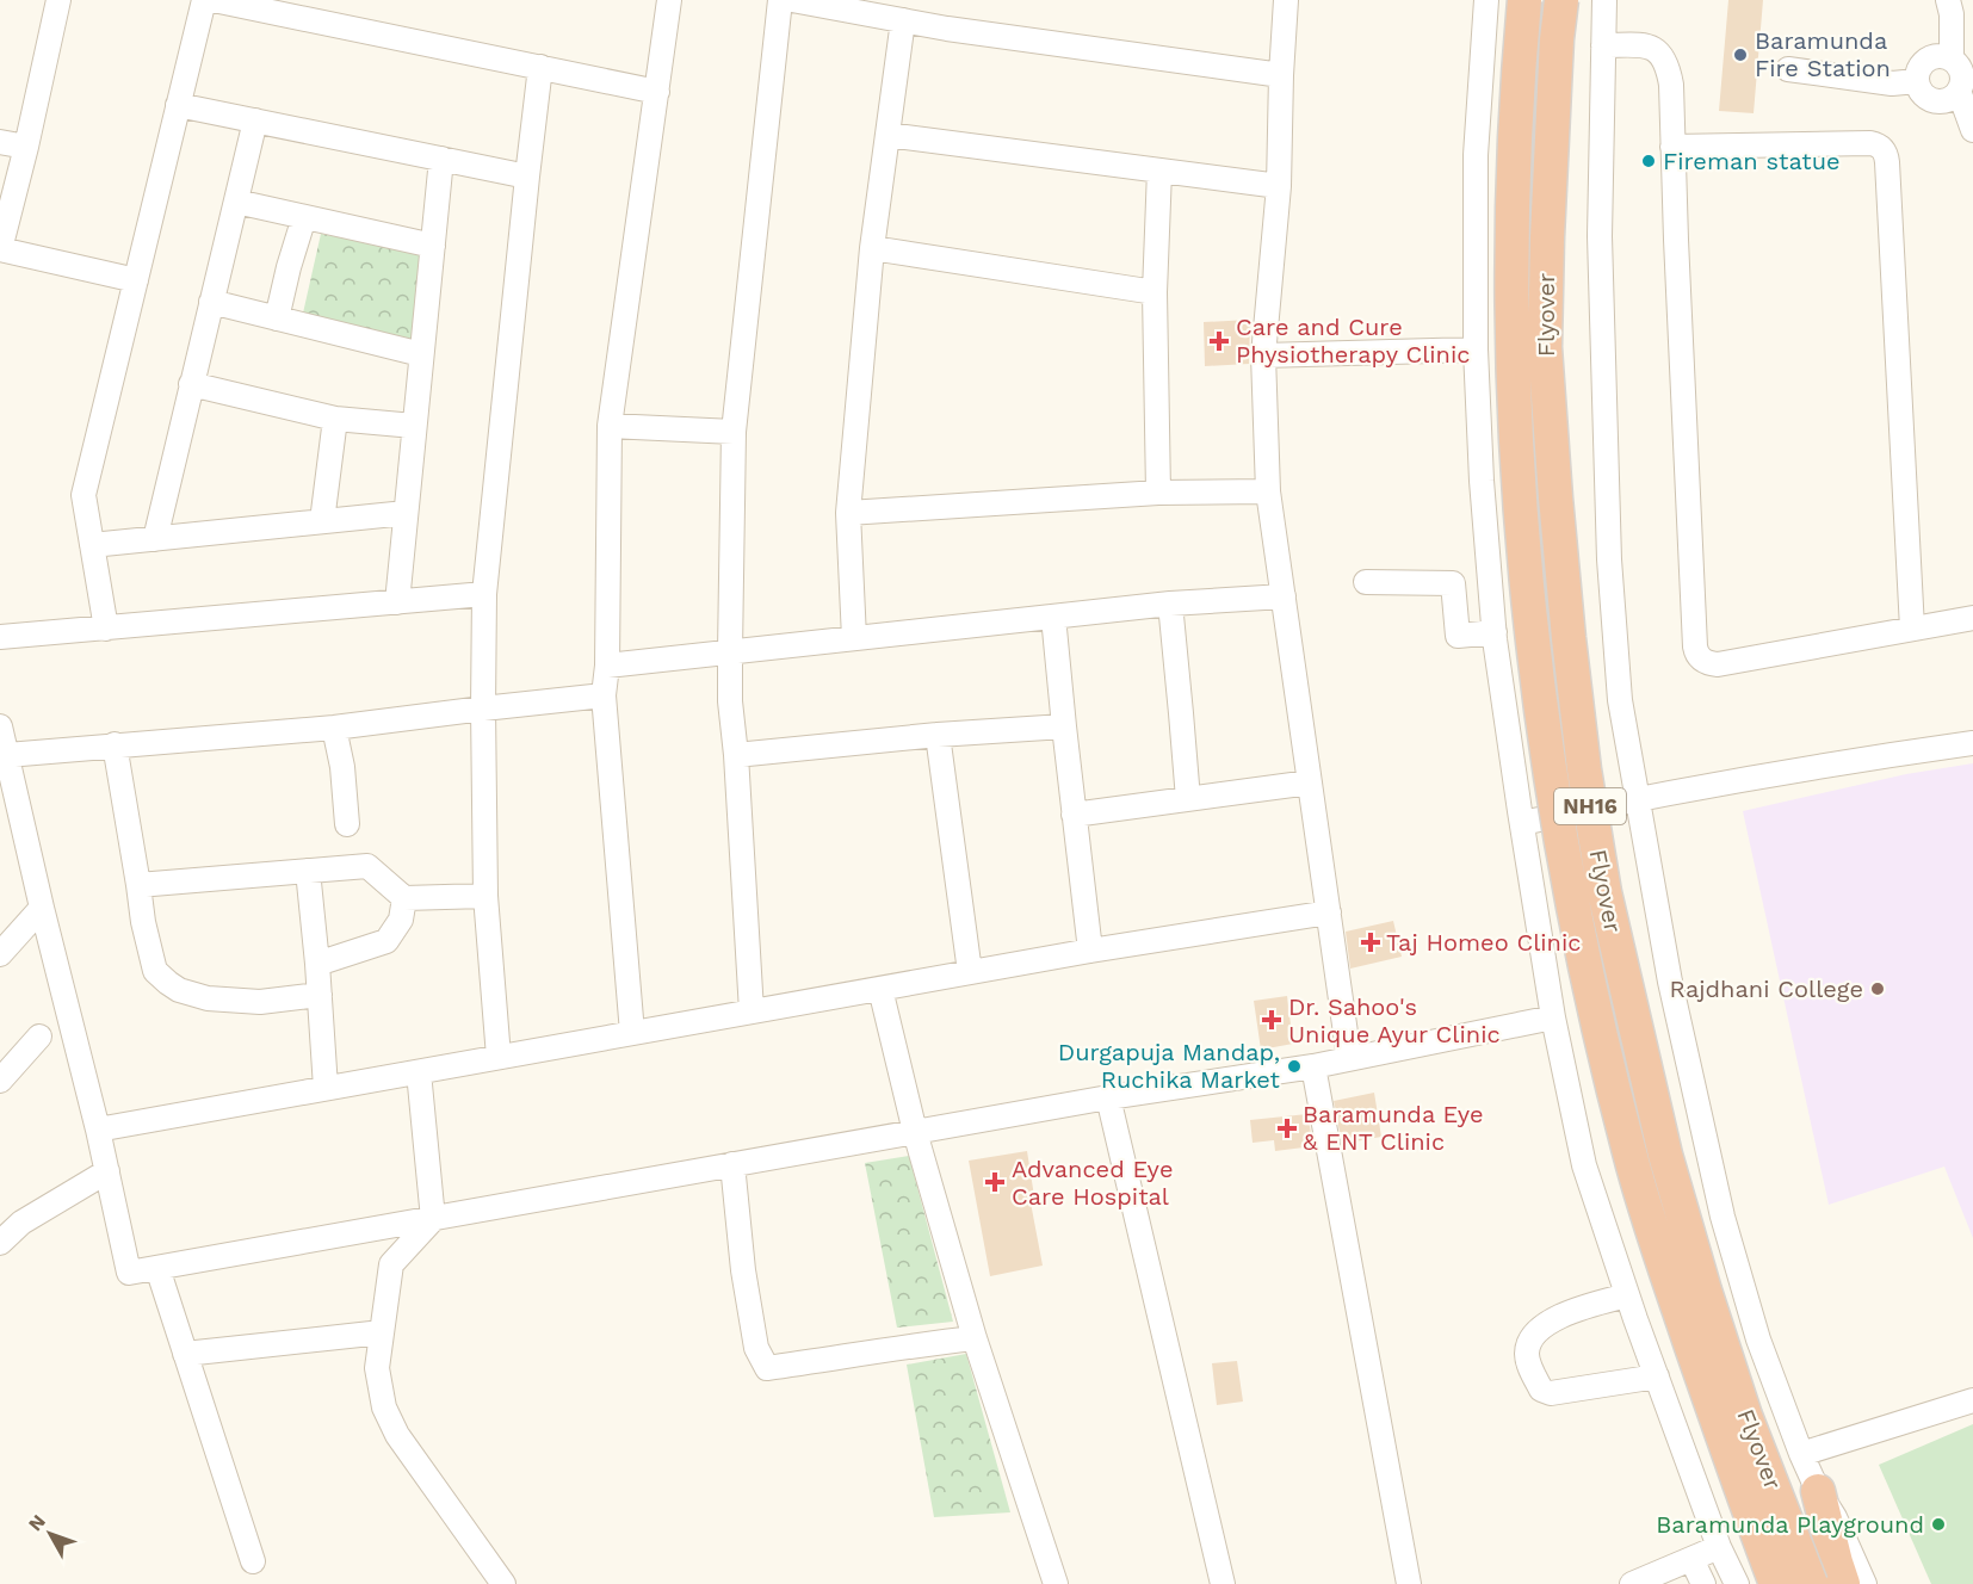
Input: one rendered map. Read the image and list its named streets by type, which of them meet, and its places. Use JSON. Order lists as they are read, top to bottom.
{
  "streets": {
    "highway": ["Flyover", "NH16"]
  },
  "places": {
    "other": [
      "Baramunda Fire Station",
      "Fireman statue",
      "Rajdhani College",
      "Durgapuja Mandap, Ruchika Market",
      "Baramunda Playground"
    ],
    "health": [
      "Care and Cure Physiotherapy Clinic",
      "Taj Homeo Clinic",
      "Dr. Sahoo's Unique Ayur Clinic",
      "Baramunda Eye & ENT Clinic",
      "Advanced Eye Care Hospital"
    ]
  },
  "north": "top left"
}
